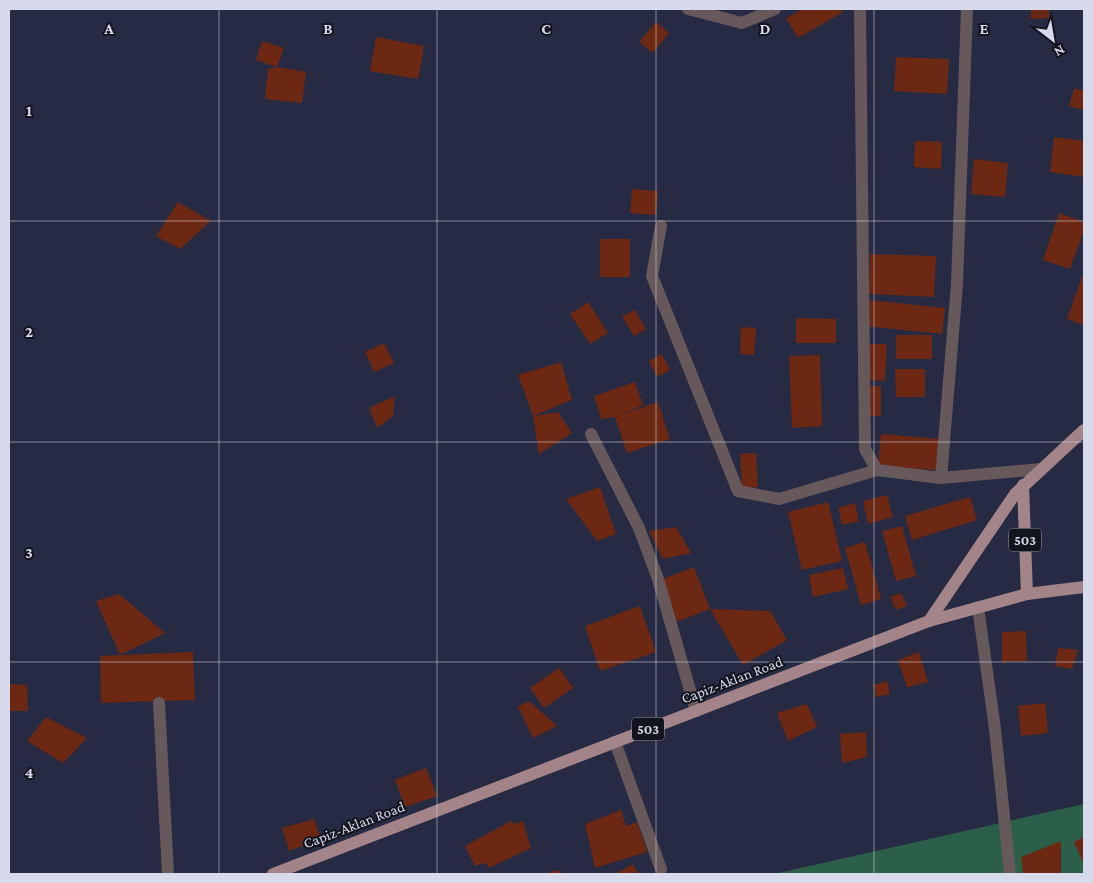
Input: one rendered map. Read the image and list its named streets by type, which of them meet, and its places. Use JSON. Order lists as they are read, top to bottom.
{
  "streets": {
    "main road": ["503", "Capiz-Aklan Road"]
  },
  "crossings": [
    ["503", "Capiz-Aklan Road"]
  ],
  "north": "bottom right",
  "grid": {
    "columns": [
      "A",
      "B",
      "C",
      "D",
      "E"
    ],
    "rows": [
      "1",
      "2",
      "3",
      "4"
    ]
  }
}
